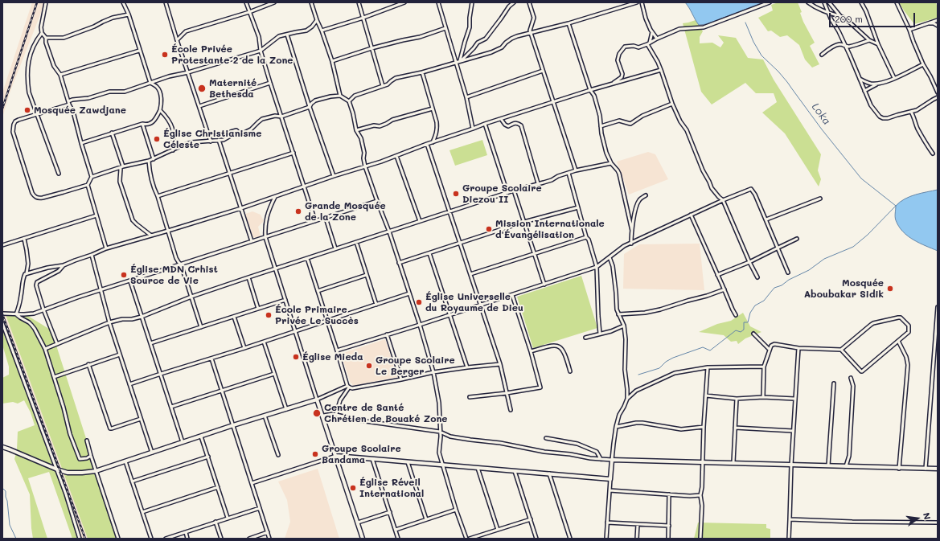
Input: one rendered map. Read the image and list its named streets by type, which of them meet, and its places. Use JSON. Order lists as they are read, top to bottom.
{
  "water": ["Loka"],
  "places": [
    "École Privée Protestante 2 de la Zone",
    "Maternité Bethesda",
    "Mosquée Zawdjane",
    "Église Christianisme Céleste",
    "Groupe Scolaire Diezou II",
    "Grande Mosquée de la Zone",
    "Mission Internationale d'Évangélisation",
    "Église MDN Crhist Source de Vie",
    "Mosquée Aboubakar Sidik",
    "Église Universelle du Royaume de Dieu",
    "École Primaire Privée Le Succès",
    "Église Mieda",
    "Groupe Scolaire Le Berger",
    "Centre de Santé Chrétien de Bouaké Zone",
    "Groupe Scolaire Bandama",
    "Église Réveil International"
  ],
  "scale_bar": "200 m",
  "north": "right"
}
